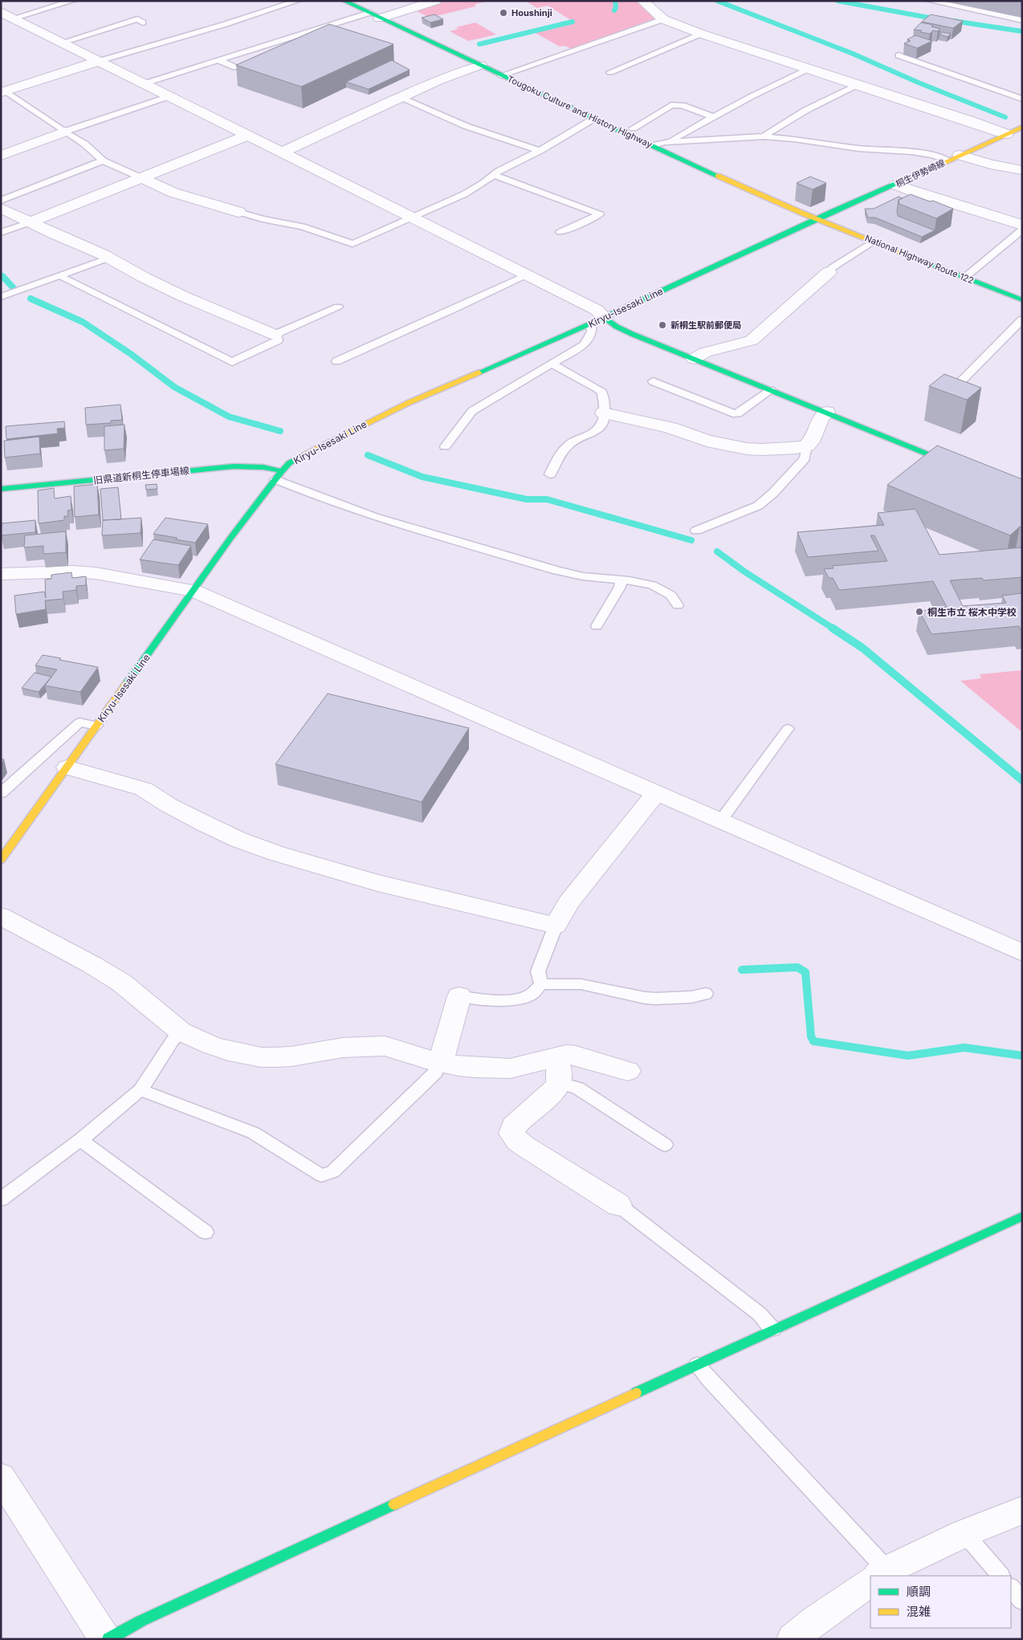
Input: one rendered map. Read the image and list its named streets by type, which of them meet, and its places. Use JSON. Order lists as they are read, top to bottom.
{
  "streets": {
    "main road": [
      "Tougoku Culture and History Highway",
      "桐生伊勢崎線",
      "National Highway Route 122",
      "Kiryu-Isesaki Line",
      "旧県道新桐生停車場線"
    ]
  },
  "crossings": [
    ["Tougoku Culture and History Highway", "桐生伊勢崎線"],
    ["Tougoku Culture and History Highway", "National Highway Route 122"],
    ["Tougoku Culture and History Highway", "Kiryu-Isesaki Line"],
    ["桐生伊勢崎線", "National Highway Route 122"],
    ["桐生伊勢崎線", "Kiryu-Isesaki Line"],
    ["National Highway Route 122", "Kiryu-Isesaki Line"],
    ["Kiryu-Isesaki Line", "旧県道新桐生停車場線"]
  ],
  "places": ["Houshinji", "新桐生駅前郵便局", "桐生市立 桜木中学校"],
  "legend": ["順調", "混雑"]
}
